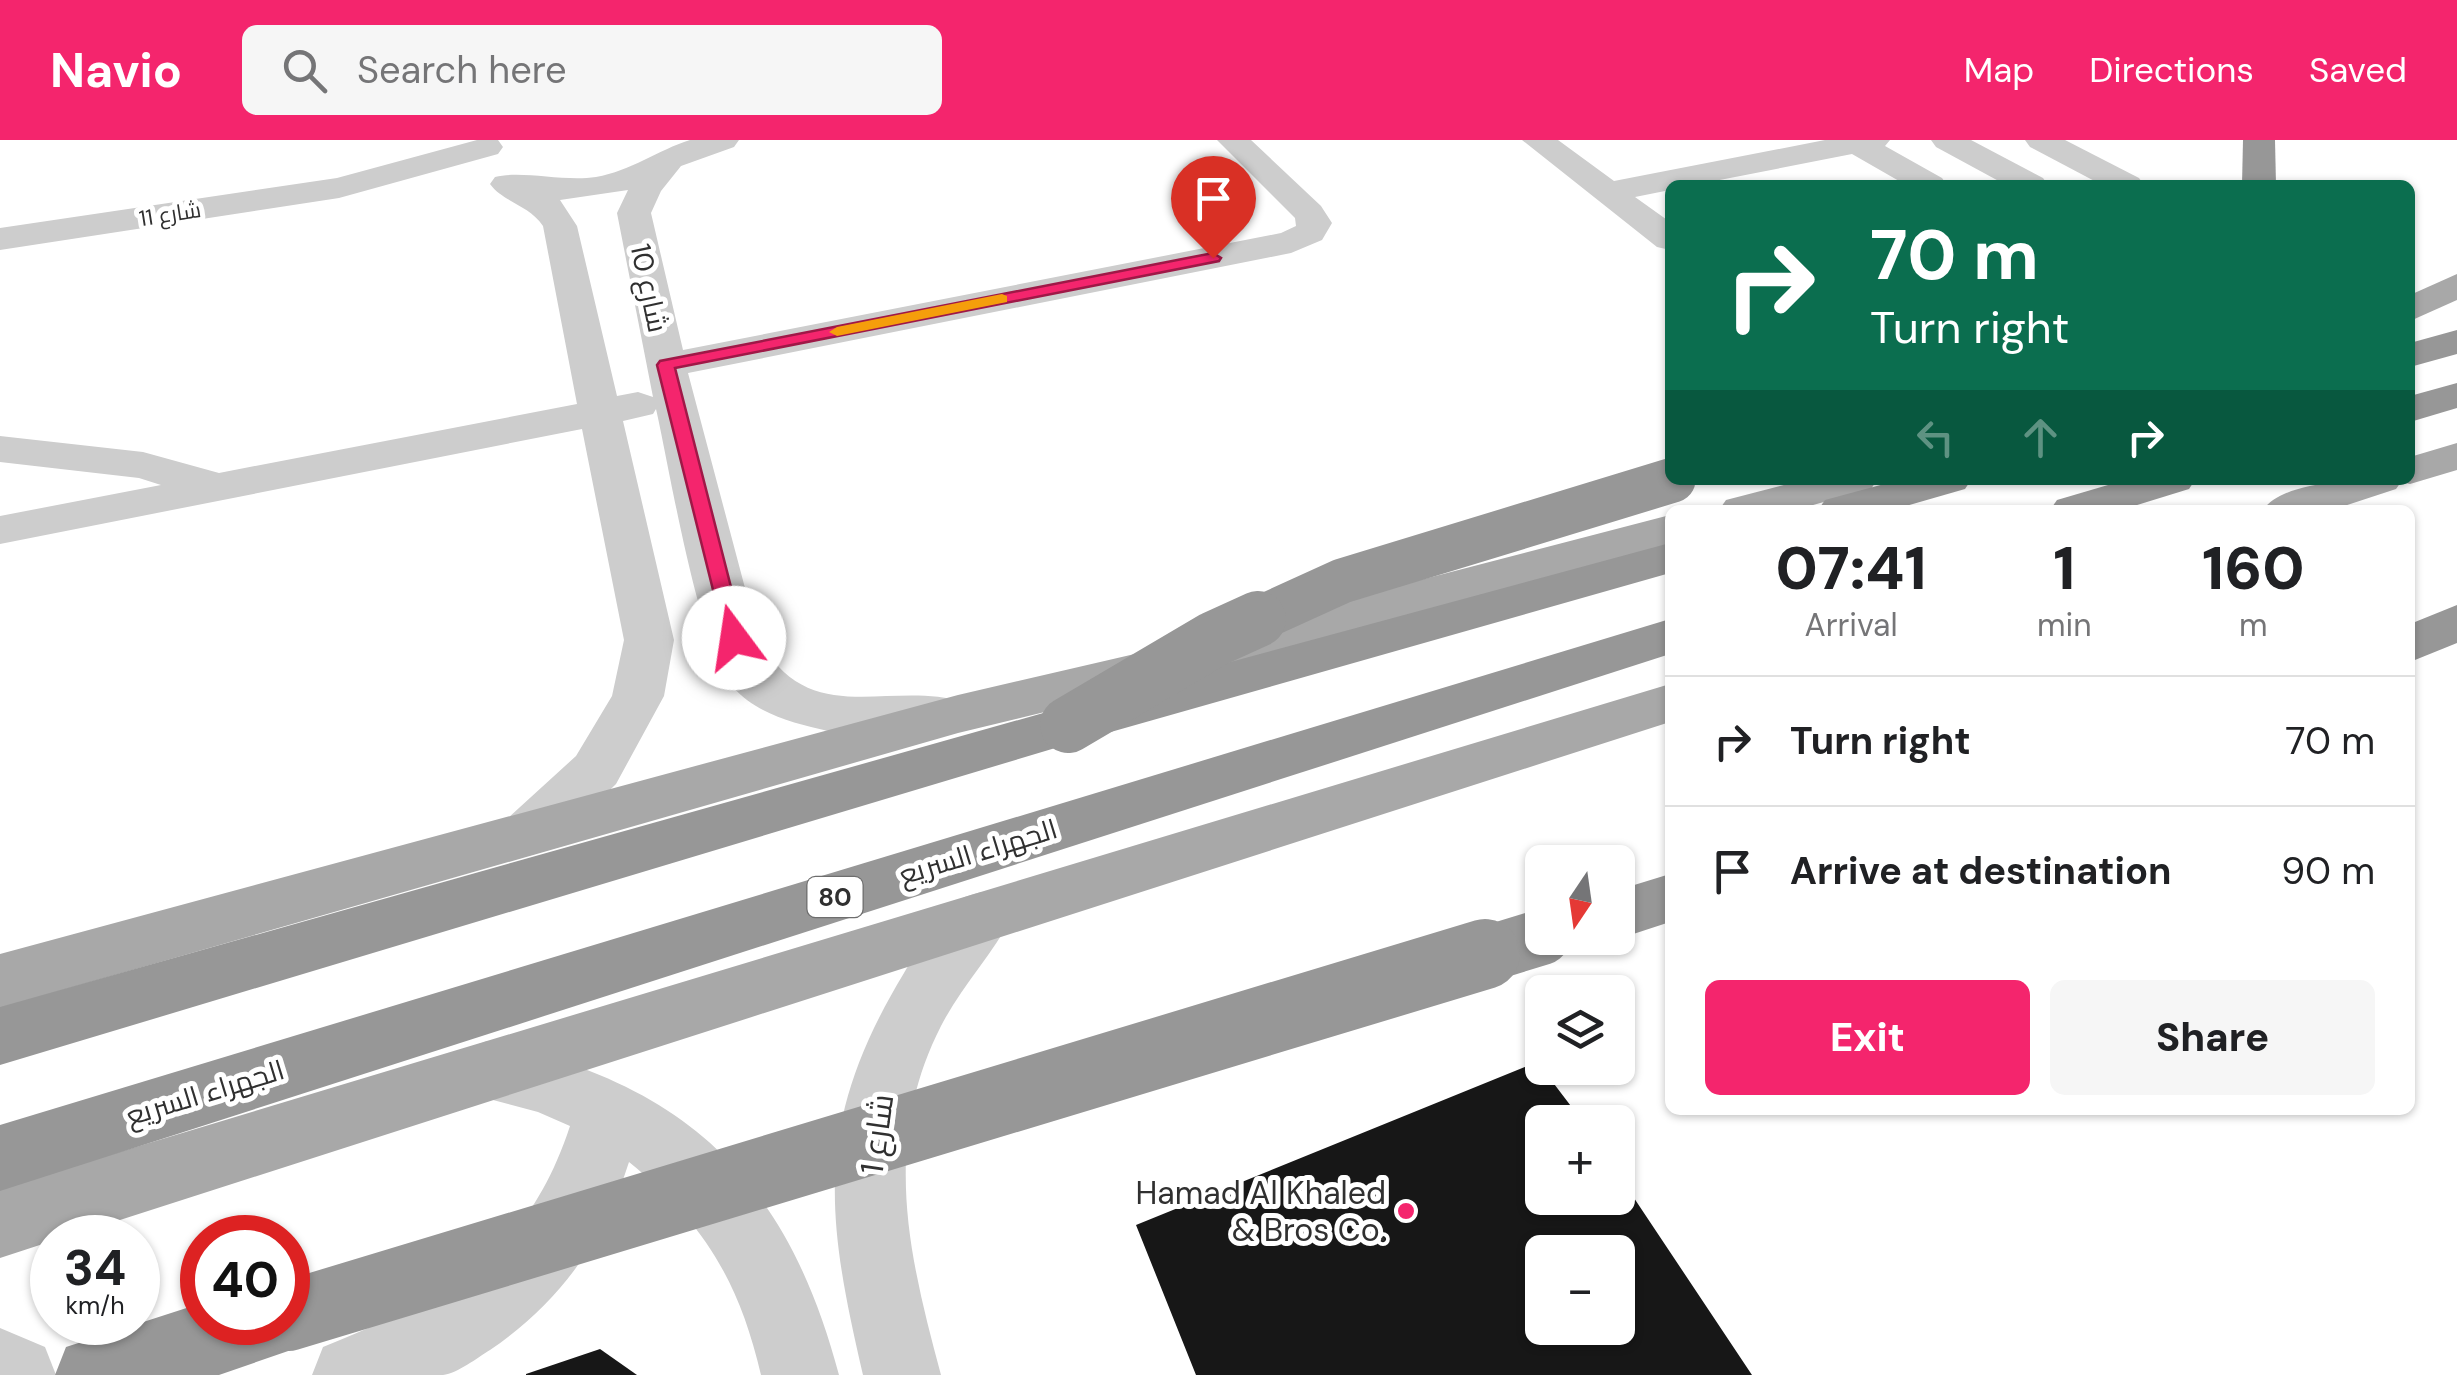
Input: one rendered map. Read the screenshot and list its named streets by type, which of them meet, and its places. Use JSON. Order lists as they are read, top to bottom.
{
  "streets": {
    "highway": ["الجهراء السريع", "80"],
    "street": ["شارع 11", "شارع 10", "شارع 1"]
  },
  "crossings": [
    ["شارع 11", "شارع 10"]
  ],
  "places": ["Hamad Al Khaled & Bros Co."],
  "north": "bottom",
  "page": {
    "header": "Navio",
    "search": "Search here",
    "nav": ["Map", "Directions", "Saved"],
    "turn": ["70 m", "Turn right"],
    "eta": [
      "07:41",
      "Arrival",
      "1",
      "min",
      "160",
      "m"
    ],
    "list": [
      {
        "name": "Turn right",
        "value": "70 m"
      },
      {
        "name": "Arrive at destination",
        "value": "90 m"
      }
    ],
    "map_buttons": ["+", "−"],
    "buttons": ["Exit", "Share"],
    "speed": "34 km/h",
    "limit": "40"
  }
}
